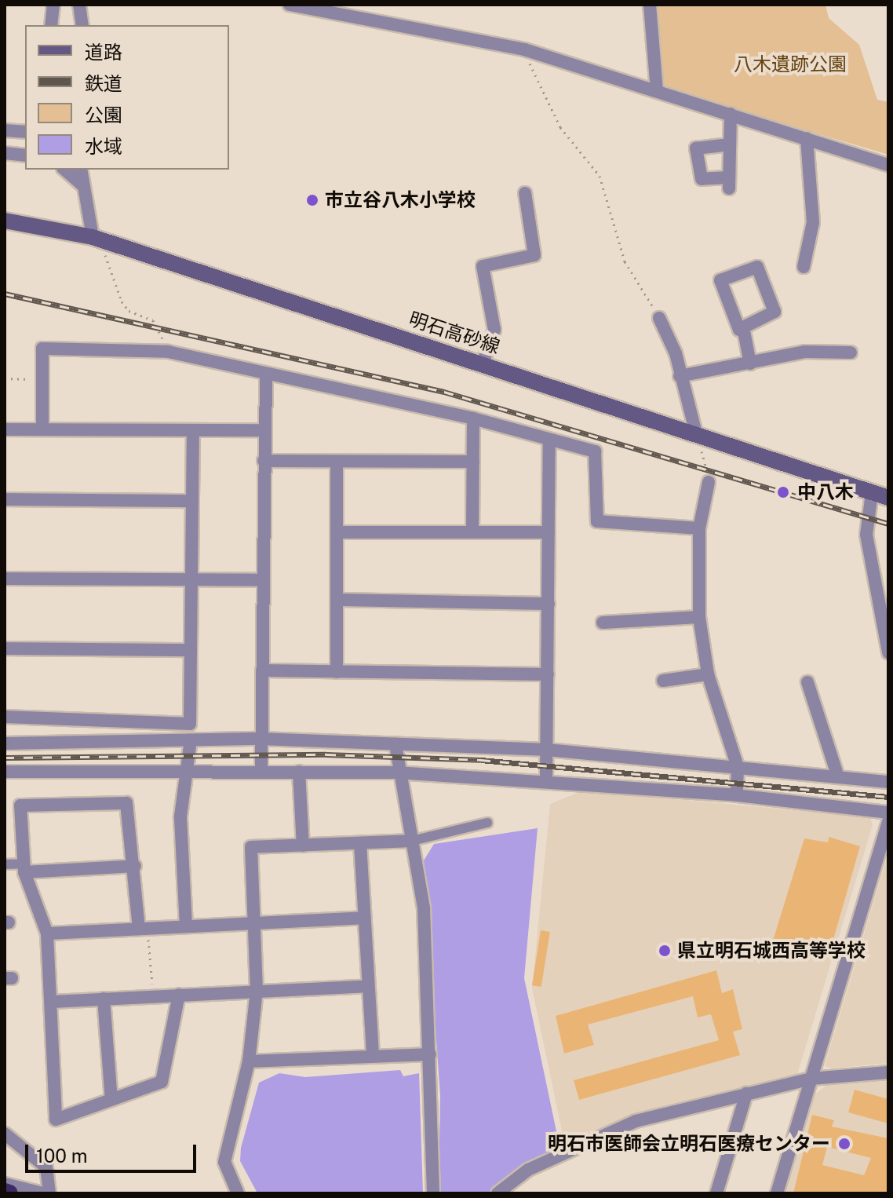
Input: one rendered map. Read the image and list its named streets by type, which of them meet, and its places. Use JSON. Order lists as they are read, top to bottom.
{
  "streets": {
    "main road": ["明石高砂線"]
  },
  "parks": ["八木遺跡公園"],
  "places": [
    "市立谷八木小学校",
    "中八木",
    "県立明石城西高等学校",
    "明石市医師会立明石医療センター"
  ],
  "legend": [
    "道路",
    "鉄道",
    "公園",
    "水域"
  ],
  "scale_bar": "100 m"
}
